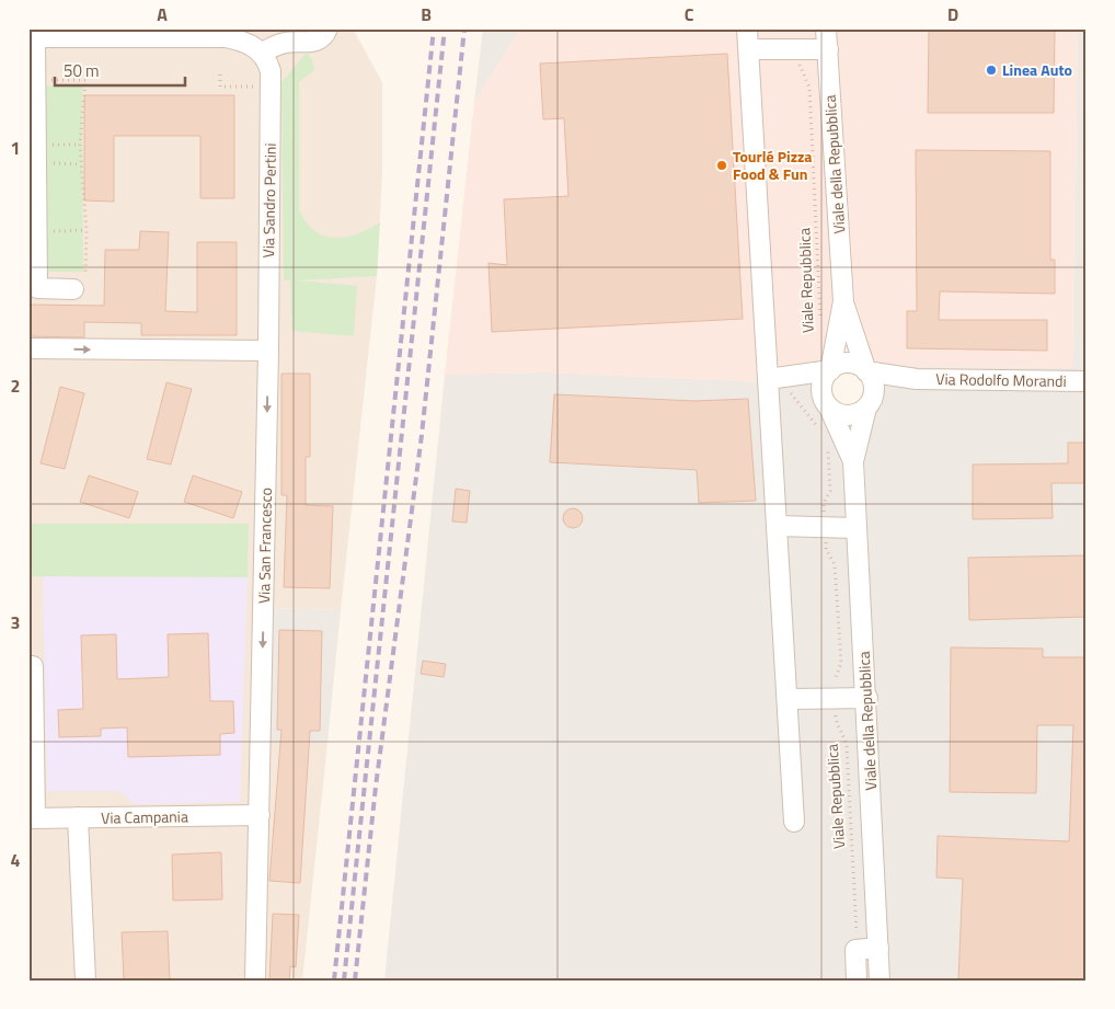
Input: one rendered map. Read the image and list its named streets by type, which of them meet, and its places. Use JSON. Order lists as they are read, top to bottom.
{
  "streets": {
    "street": [
      "Viale della Repubblica",
      "Via Sandro Pertini",
      "Via Rodolfo Morandi",
      "Via San Francesco",
      "Via Campania"
    ],
    "path": ["Viale Repubblica"]
  },
  "crossings": [
    ["Viale della Repubblica", "Via Rodolfo Morandi"],
    ["Via Sandro Pertini", "Via San Francesco"],
    ["Via San Francesco", "Via Campania"]
  ],
  "one_way": ["Via San Francesco"],
  "places": ["Linea Auto", "Tourlé Pizza Food & Fun"],
  "scale_bar": "50 m",
  "grid": {
    "columns": [
      "A",
      "B",
      "C",
      "D"
    ],
    "rows": [
      "1",
      "2",
      "3",
      "4"
    ]
  }
}
